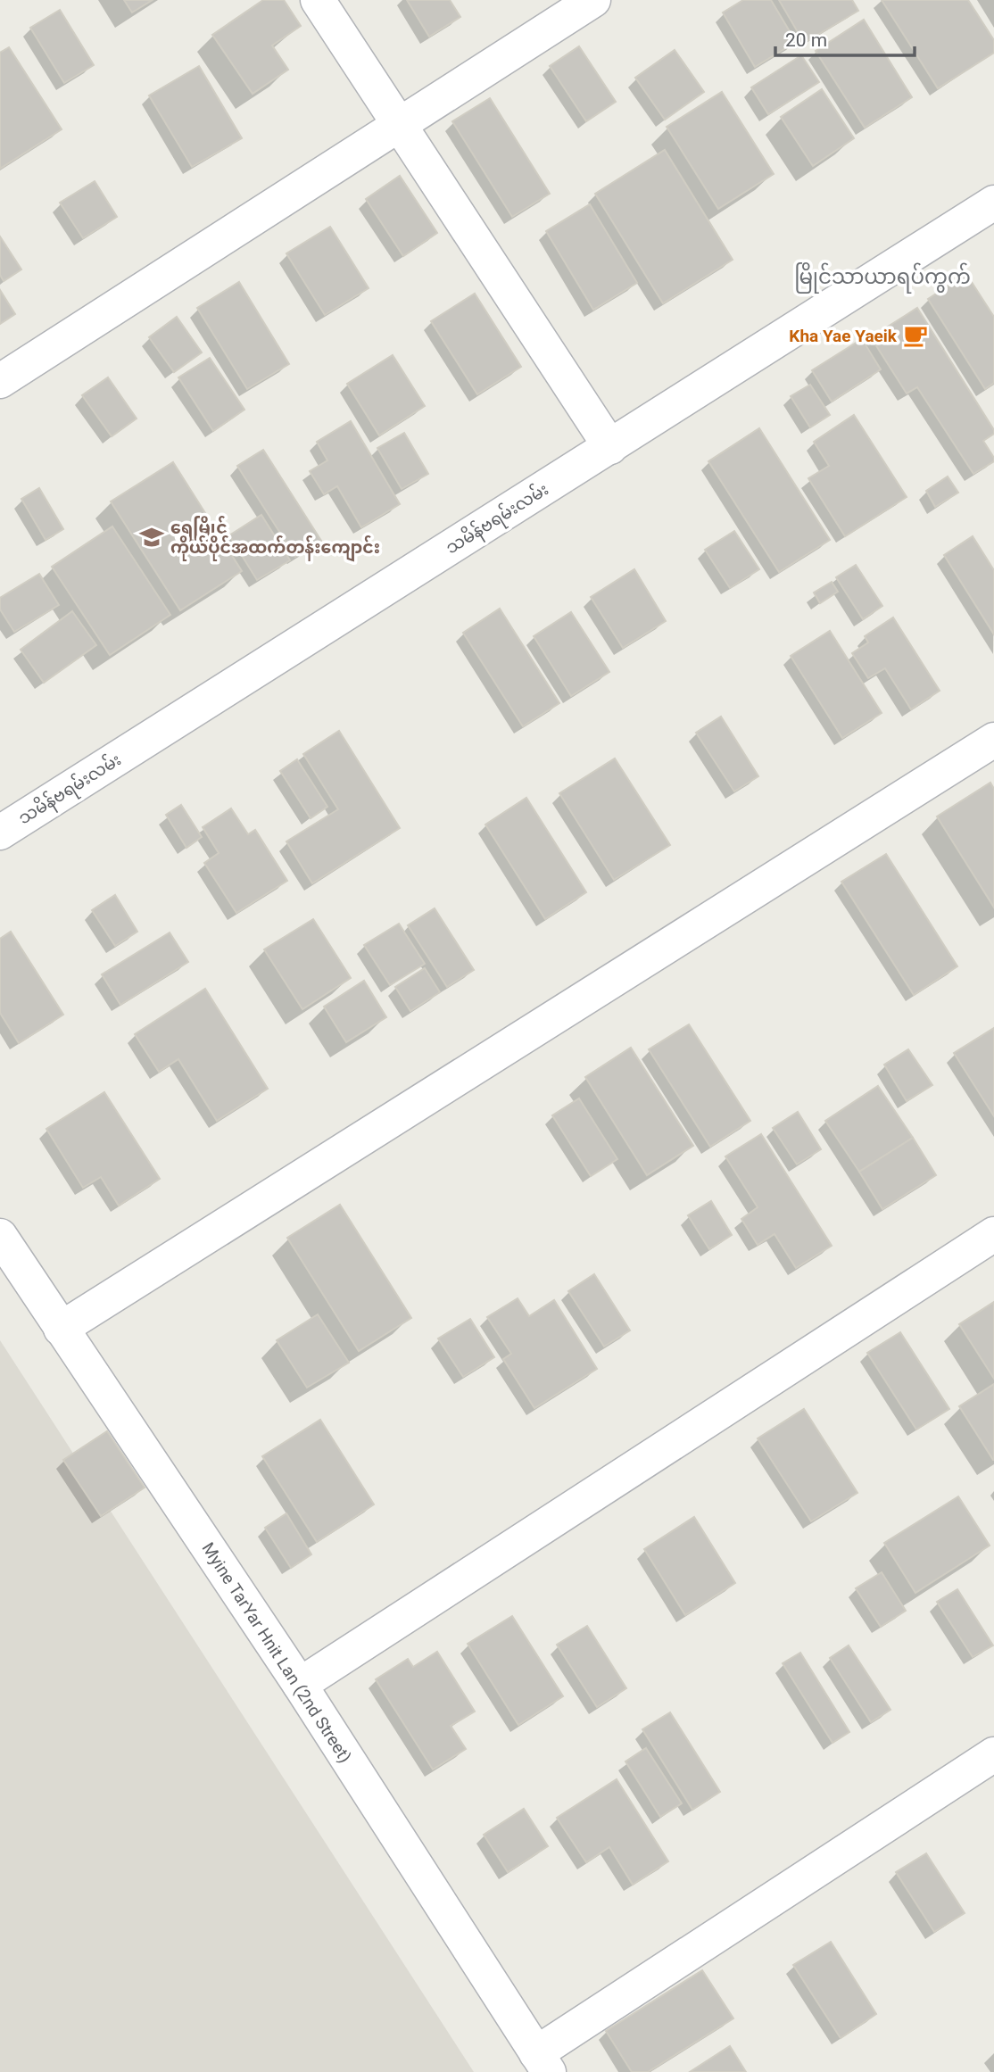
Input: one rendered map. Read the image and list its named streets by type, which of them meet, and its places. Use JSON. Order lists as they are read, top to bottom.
{
  "streets": {
    "street": ["သမိန်ဗရမ်းလမ်း", "Myine TarYar Hnit Lan (2nd Street)"]
  },
  "districts": ["မြိုင်သာယာရပ်ကွက်"],
  "places": {
    "cafe": ["Kha Yae Yaeik"],
    "school or university": ["ရွှေမြိုင် ကိုယ်ပိုင်အထက်တန်းကျောင်း"]
  },
  "scale_bar": "20 m"
}
